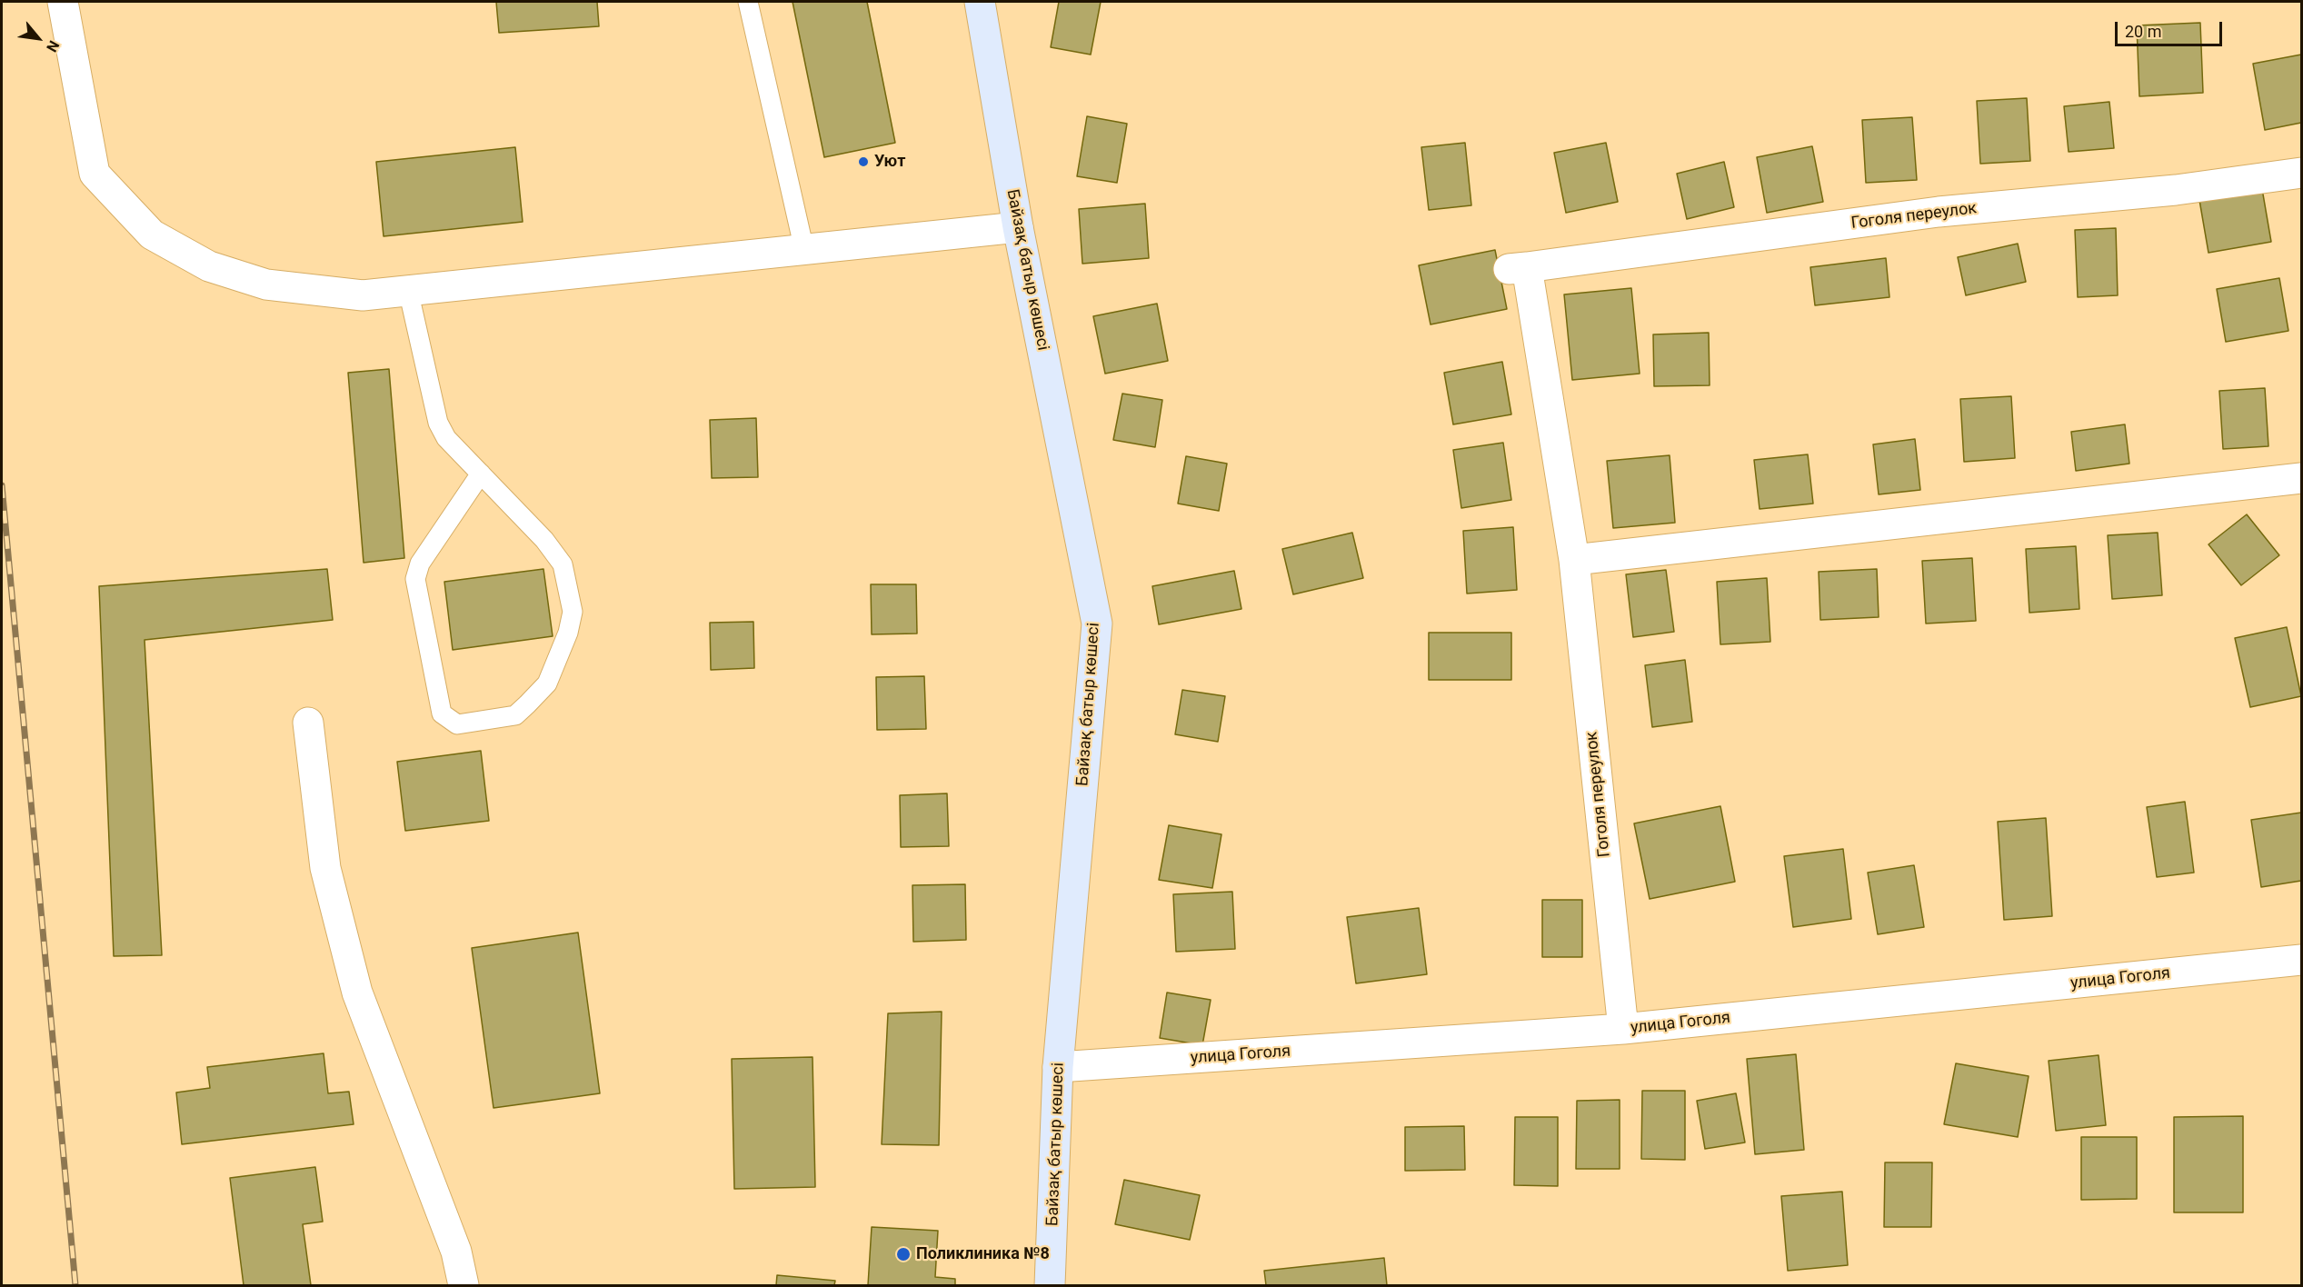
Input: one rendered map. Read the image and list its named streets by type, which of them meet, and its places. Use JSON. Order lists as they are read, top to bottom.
{
  "streets": {
    "main road": ["Байзақ батыр көшесі"],
    "street": ["Гоголя переулок", "улица Гоголя"]
  },
  "crossings": [
    ["Гоголя переулок", "улица Гоголя"],
    ["Байзақ батыр көшесі", "улица Гоголя"]
  ],
  "places": ["Уют", "Поликлиника №8"],
  "scale_bar": "20 m",
  "north": "bottom right"
}
